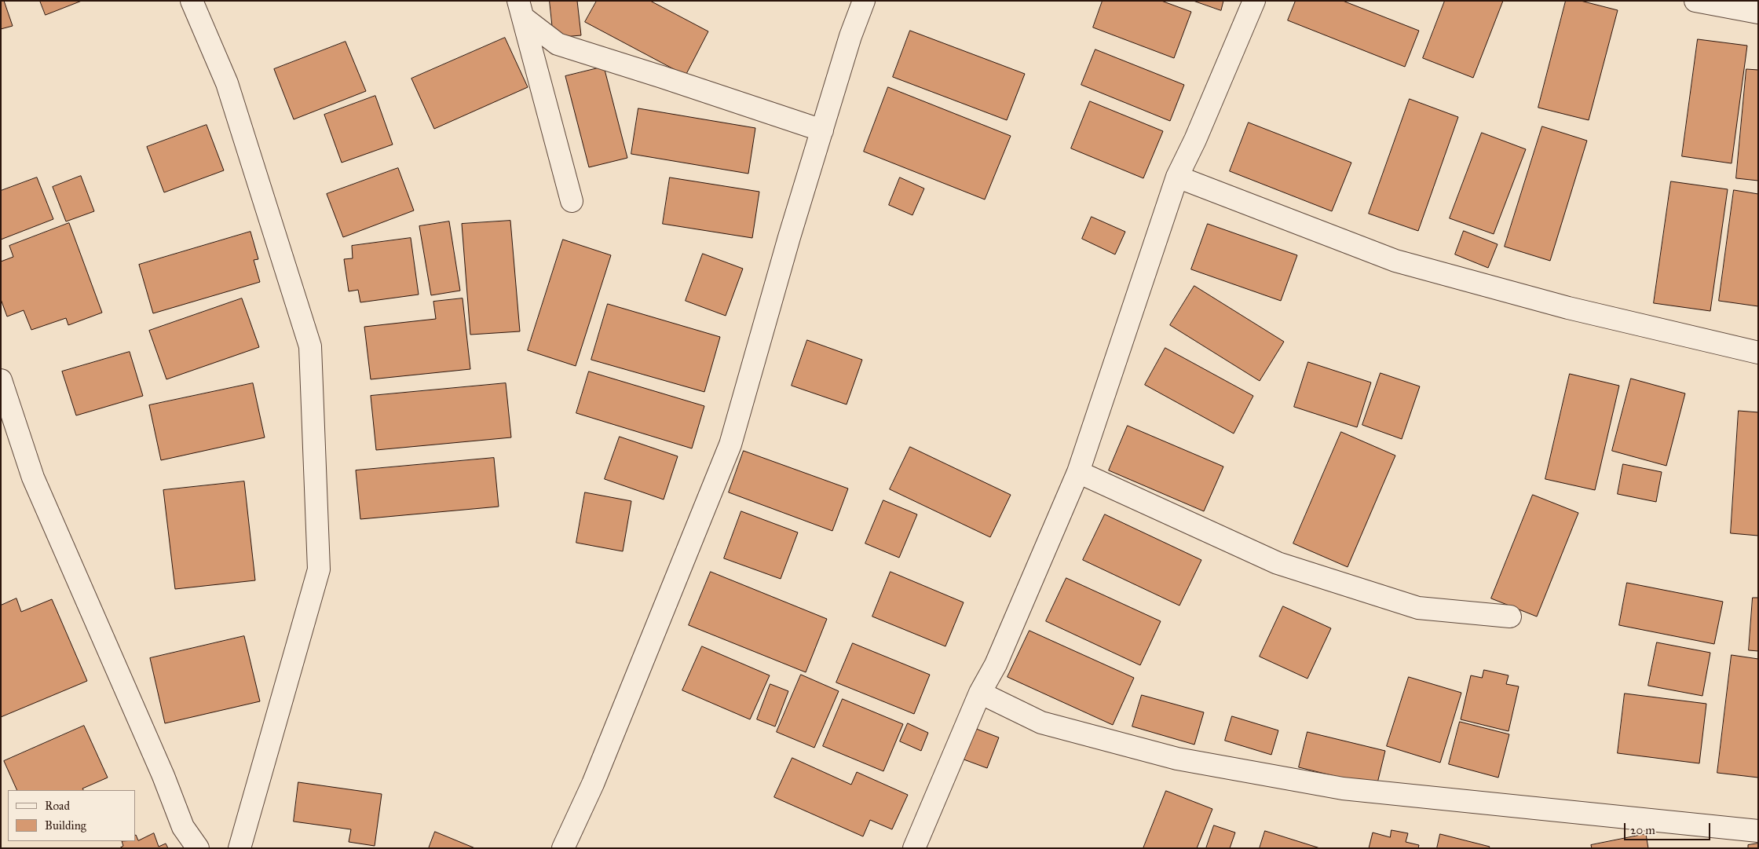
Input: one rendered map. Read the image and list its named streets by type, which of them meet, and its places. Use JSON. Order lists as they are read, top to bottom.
{
  "legend": ["Road", "Building"],
  "scale_bar": "20 m"
}
